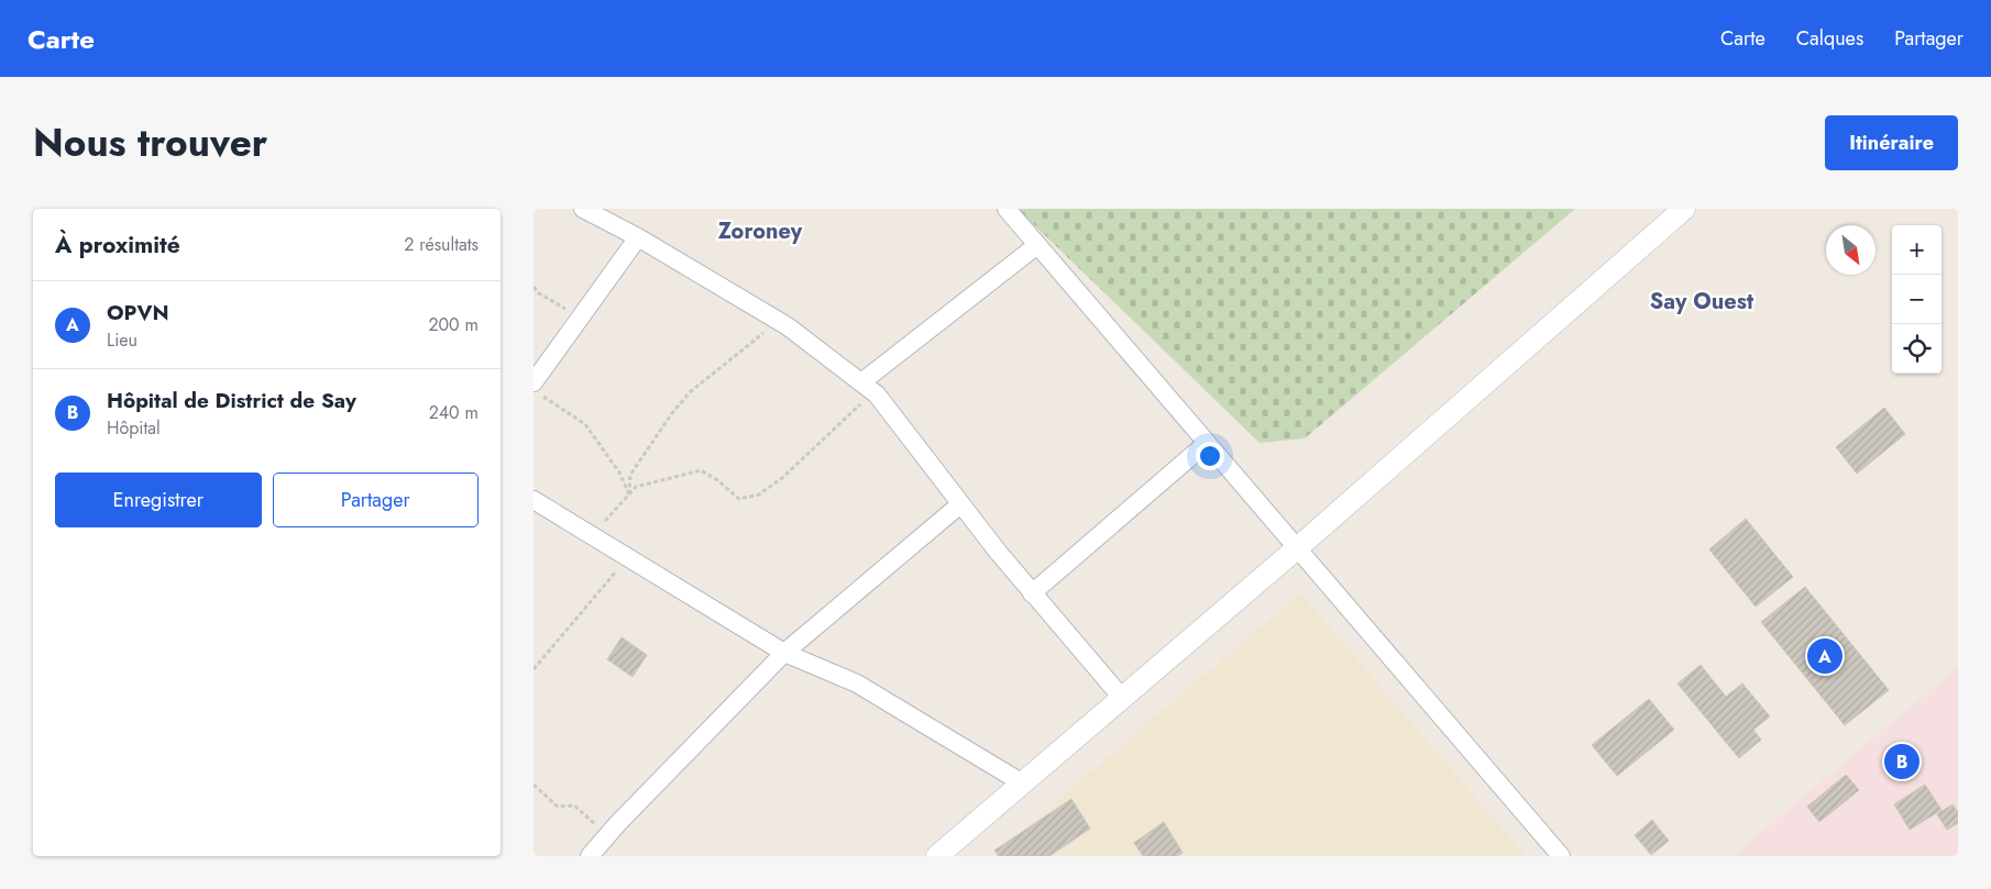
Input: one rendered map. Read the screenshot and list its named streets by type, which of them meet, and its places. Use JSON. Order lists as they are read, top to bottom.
{
  "districts": ["Zoroney", "Say Ouest"],
  "north": "bottom right",
  "page": {
    "header": "Carte",
    "nav": ["Carte", "Calques", "Partager"],
    "title": "Nous trouver",
    "buttons": [
      "Itinéraire",
      ["Enregistrer", "Partager"]
    ],
    "heading": ["À proximité", "2 résultats"],
    "map_buttons": ["+", "−"],
    "list": [
      {
        "mark": "A",
        "name": "OPVN",
        "note": "Lieu",
        "value": "200 m"
      },
      {
        "mark": "B",
        "name": "Hôpital de District de Say",
        "note": "Hôpital",
        "value": "240 m"
      }
    ],
    "pins": ["A", "B"]
  }
}
